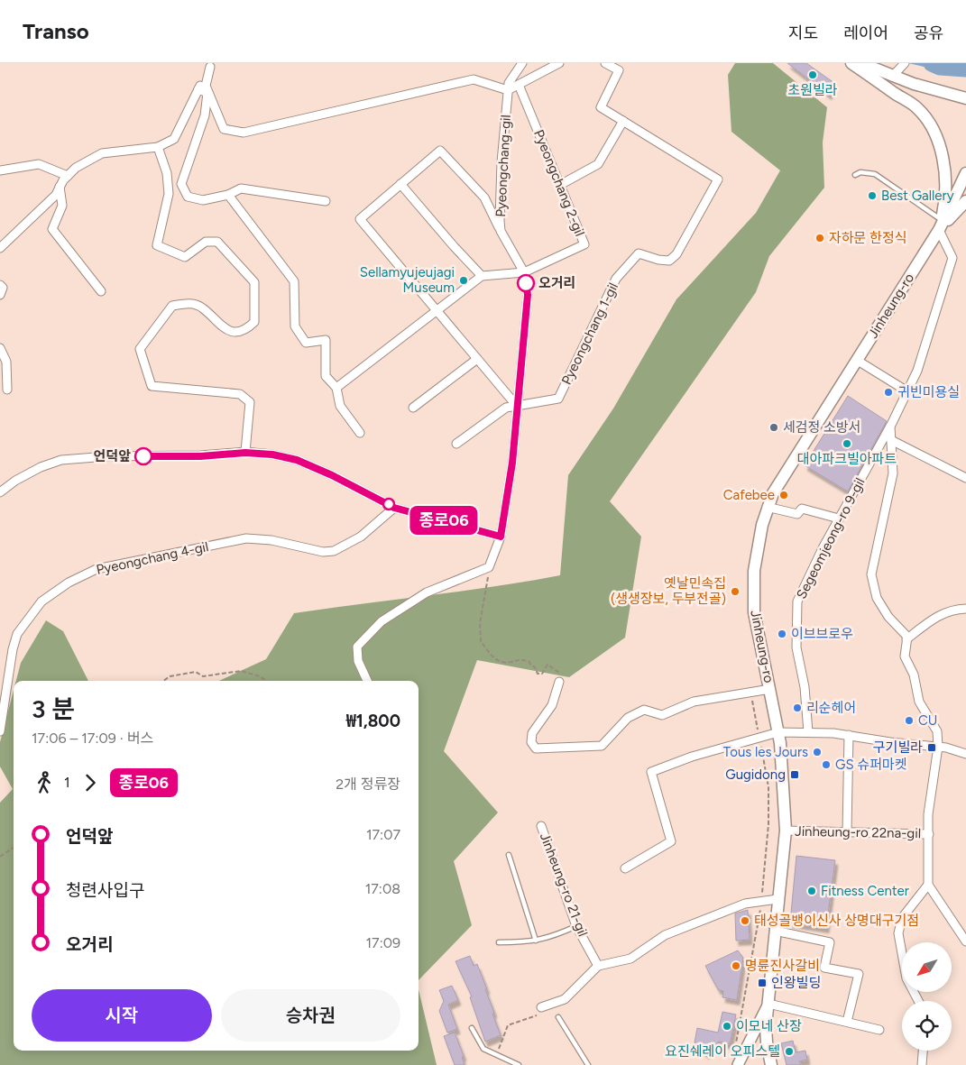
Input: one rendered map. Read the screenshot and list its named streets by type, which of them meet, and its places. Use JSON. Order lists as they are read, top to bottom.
{
  "streets": {
    "main road": ["Jinheung-ro"],
    "street": [
      "Pyeongchang-gil",
      "Pyeongchang 2-gil",
      "Pyeongchang 1-gil",
      "Segeomjeong-ro 9-gil",
      "Pyeongchang 4-gil",
      "Jinheung-ro 22na-gil",
      "Jinheung-ro 21-gil"
    ]
  },
  "crossings": [
    ["Pyeongchang-gil", "Pyeongchang 2-gil"],
    ["Pyeongchang-gil", "Pyeongchang 1-gil"],
    ["Jinheung-ro", "Segeomjeong-ro 9-gil"],
    ["Jinheung-ro", "Jinheung-ro 22na-gil"]
  ],
  "places": {
    "other": [
      "초원빌라",
      "Best Gallery",
      "자하문 한정식",
      "Sellamyujeujagi Museum",
      "오거리",
      "귀빈미용실",
      "세검정 소방서",
      "대아파크빌아파트",
      "언덕앞",
      "Cafebee",
      "옛날민속집 (생생장보, 두부전골)",
      "이브브로우",
      "리순헤어",
      "CU",
      "Tous les Jours",
      "GS 슈퍼마켓",
      "Fitness Center",
      "태성골뱅이신사 상명대구기점",
      "명륜진사갈비",
      "이모네 산장",
      "요진쉐레이 오피스텔"
    ],
    "transit": ["구기빌라", "Gugidong", "인왕빌딩"]
  },
  "lines": ["bus line 종로06"],
  "north": "bottom left",
  "page": {
    "header": "Transo",
    "nav": ["지도", "레이어", "공유"],
    "on_map": "종로06",
    "heading": ["3 분", "17:06 – 17:09 · 버스", "₩1,800"],
    "legs": ["1", "종로06", "2개 정류장"],
    "list": [
      {
        "name": "언덕앞",
        "value": "17:07"
      },
      {
        "name": "청련사입구",
        "value": "17:08"
      },
      {
        "name": "오거리",
        "value": "17:09"
      }
    ],
    "buttons": ["시작", "승차권"]
  }
}
